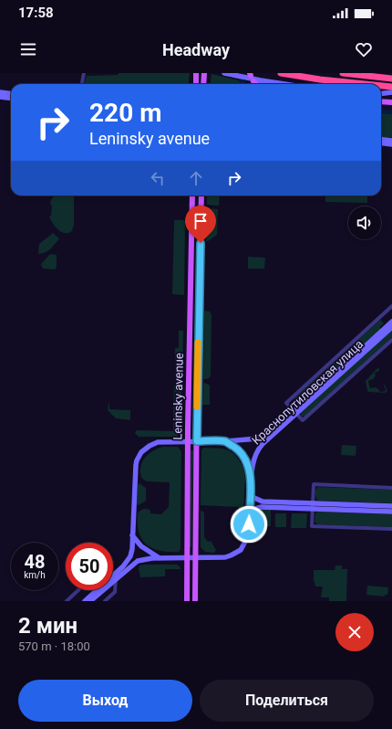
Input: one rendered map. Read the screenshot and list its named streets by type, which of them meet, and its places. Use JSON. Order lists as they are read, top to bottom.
{
  "streets": {
    "main road": ["Краснопутиловская улица", "Leninsky avenue"]
  },
  "crossings": [
    ["Краснопутиловская улица", "Leninsky avenue"]
  ],
  "page": {
    "status": "17:58",
    "header": "Headway",
    "turn": ["220 m", "Leninsky avenue"],
    "speed": "48 km/h",
    "limit": "50",
    "heading": ["2 мин", "570 m · 18:00"],
    "buttons": ["Выход", "Поделиться"]
  }
}
